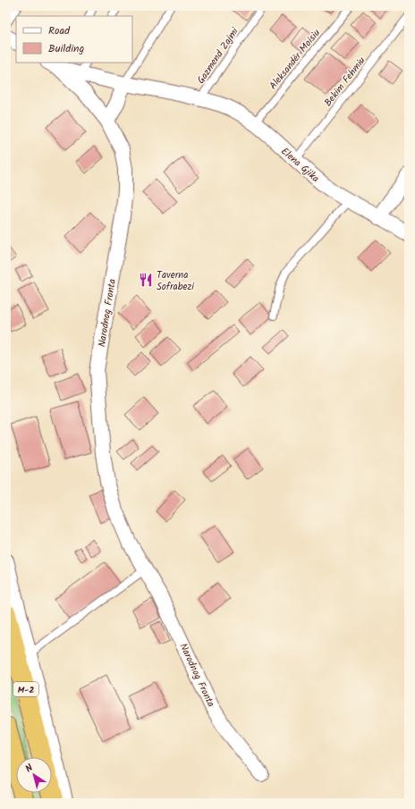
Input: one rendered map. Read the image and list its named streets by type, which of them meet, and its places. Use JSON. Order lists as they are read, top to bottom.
{
  "streets": {
    "highway": ["M-2"],
    "street": ["Elena Gjika", "Narodnog Fronta"],
    "lane": ["Gazmend Zajmi", "Aleksandër Moisiu", "Bekim Fehmiu"]
  },
  "crossings": [
    ["Gazmend Zajmi", "Elena Gjika"],
    ["Aleksandër Moisiu", "Elena Gjika"],
    ["Bekim Fehmiu", "Elena Gjika"],
    ["Elena Gjika", "Narodnog Fronta"]
  ],
  "places": {
    "restaurant": ["Taverna Sofrabezi"]
  },
  "legend": ["Road", "Building"],
  "north": "top left"
}
